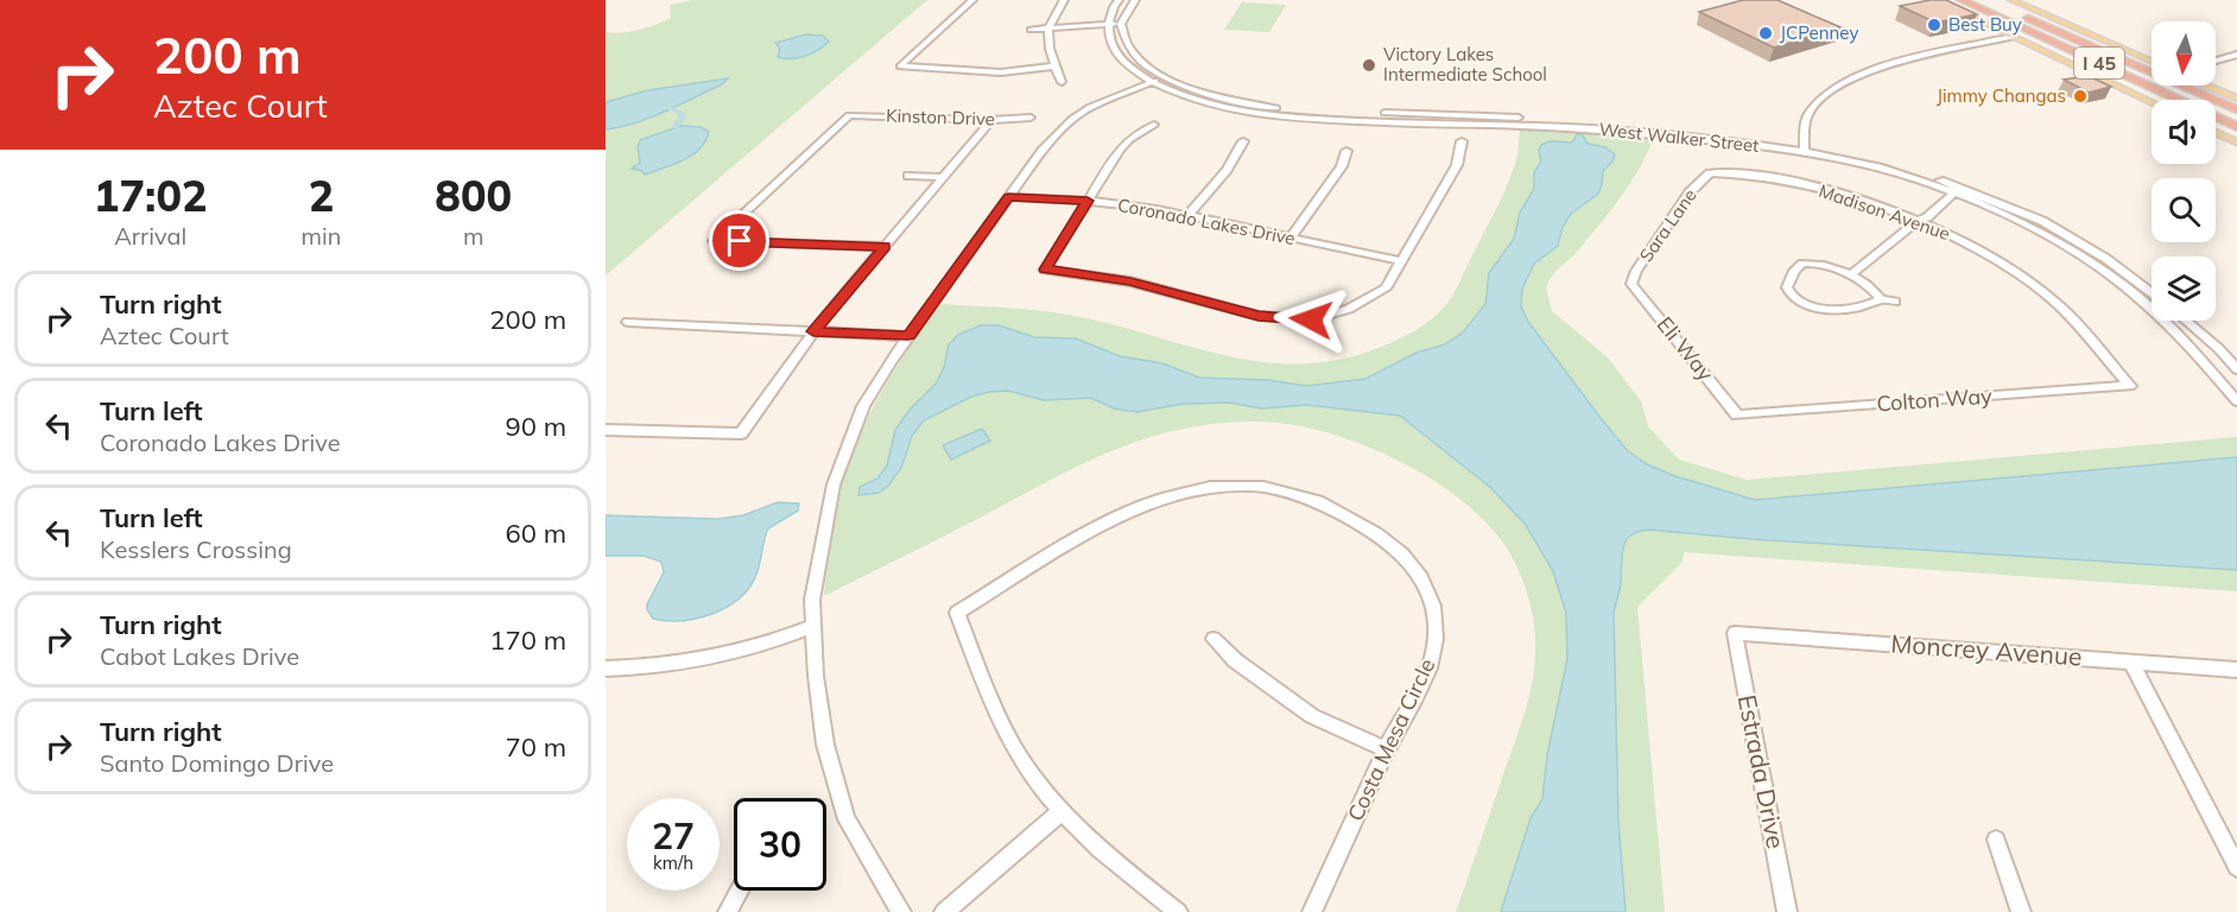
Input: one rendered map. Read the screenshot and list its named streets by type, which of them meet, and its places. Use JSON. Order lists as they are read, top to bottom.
{
  "streets": {
    "highway": ["I 45"],
    "street": [
      "Kinston Drive",
      "West Walker Street",
      "Madison Avenue",
      "Coronado Lakes Drive",
      "Sara Lane",
      "Eli Way",
      "Colton Way",
      "Moncrey Avenue",
      "Costa Mesa Circle",
      "Estrada Drive"
    ]
  },
  "crossings": [
    ["Madison Avenue", "Sara Lane"],
    ["Madison Avenue", "Colton Way"],
    ["Sara Lane", "Eli Way"],
    ["Eli Way", "Colton Way"],
    ["Moncrey Avenue", "Estrada Drive"]
  ],
  "places": [
    "Best Buy",
    "JCPenney",
    "Victory Lakes Intermediate School",
    "Jimmy Changas"
  ],
  "north": "bottom",
  "page": {
    "turn": ["200 m", "Aztec Court"],
    "eta": [
      "17:02",
      "Arrival",
      "2",
      "min",
      "800",
      "m"
    ],
    "list": [
      {
        "name": "Turn right",
        "note": "Aztec Court",
        "value": "200 m"
      },
      {
        "name": "Turn left",
        "note": "Coronado Lakes Drive",
        "value": "90 m"
      },
      {
        "name": "Turn left",
        "note": "Kesslers Crossing",
        "value": "60 m"
      },
      {
        "name": "Turn right",
        "note": "Cabot Lakes Drive",
        "value": "170 m"
      },
      {
        "name": "Turn right",
        "note": "Santo Domingo Drive",
        "value": "70 m"
      }
    ],
    "speed": "27 km/h",
    "limit": "30"
  }
}
